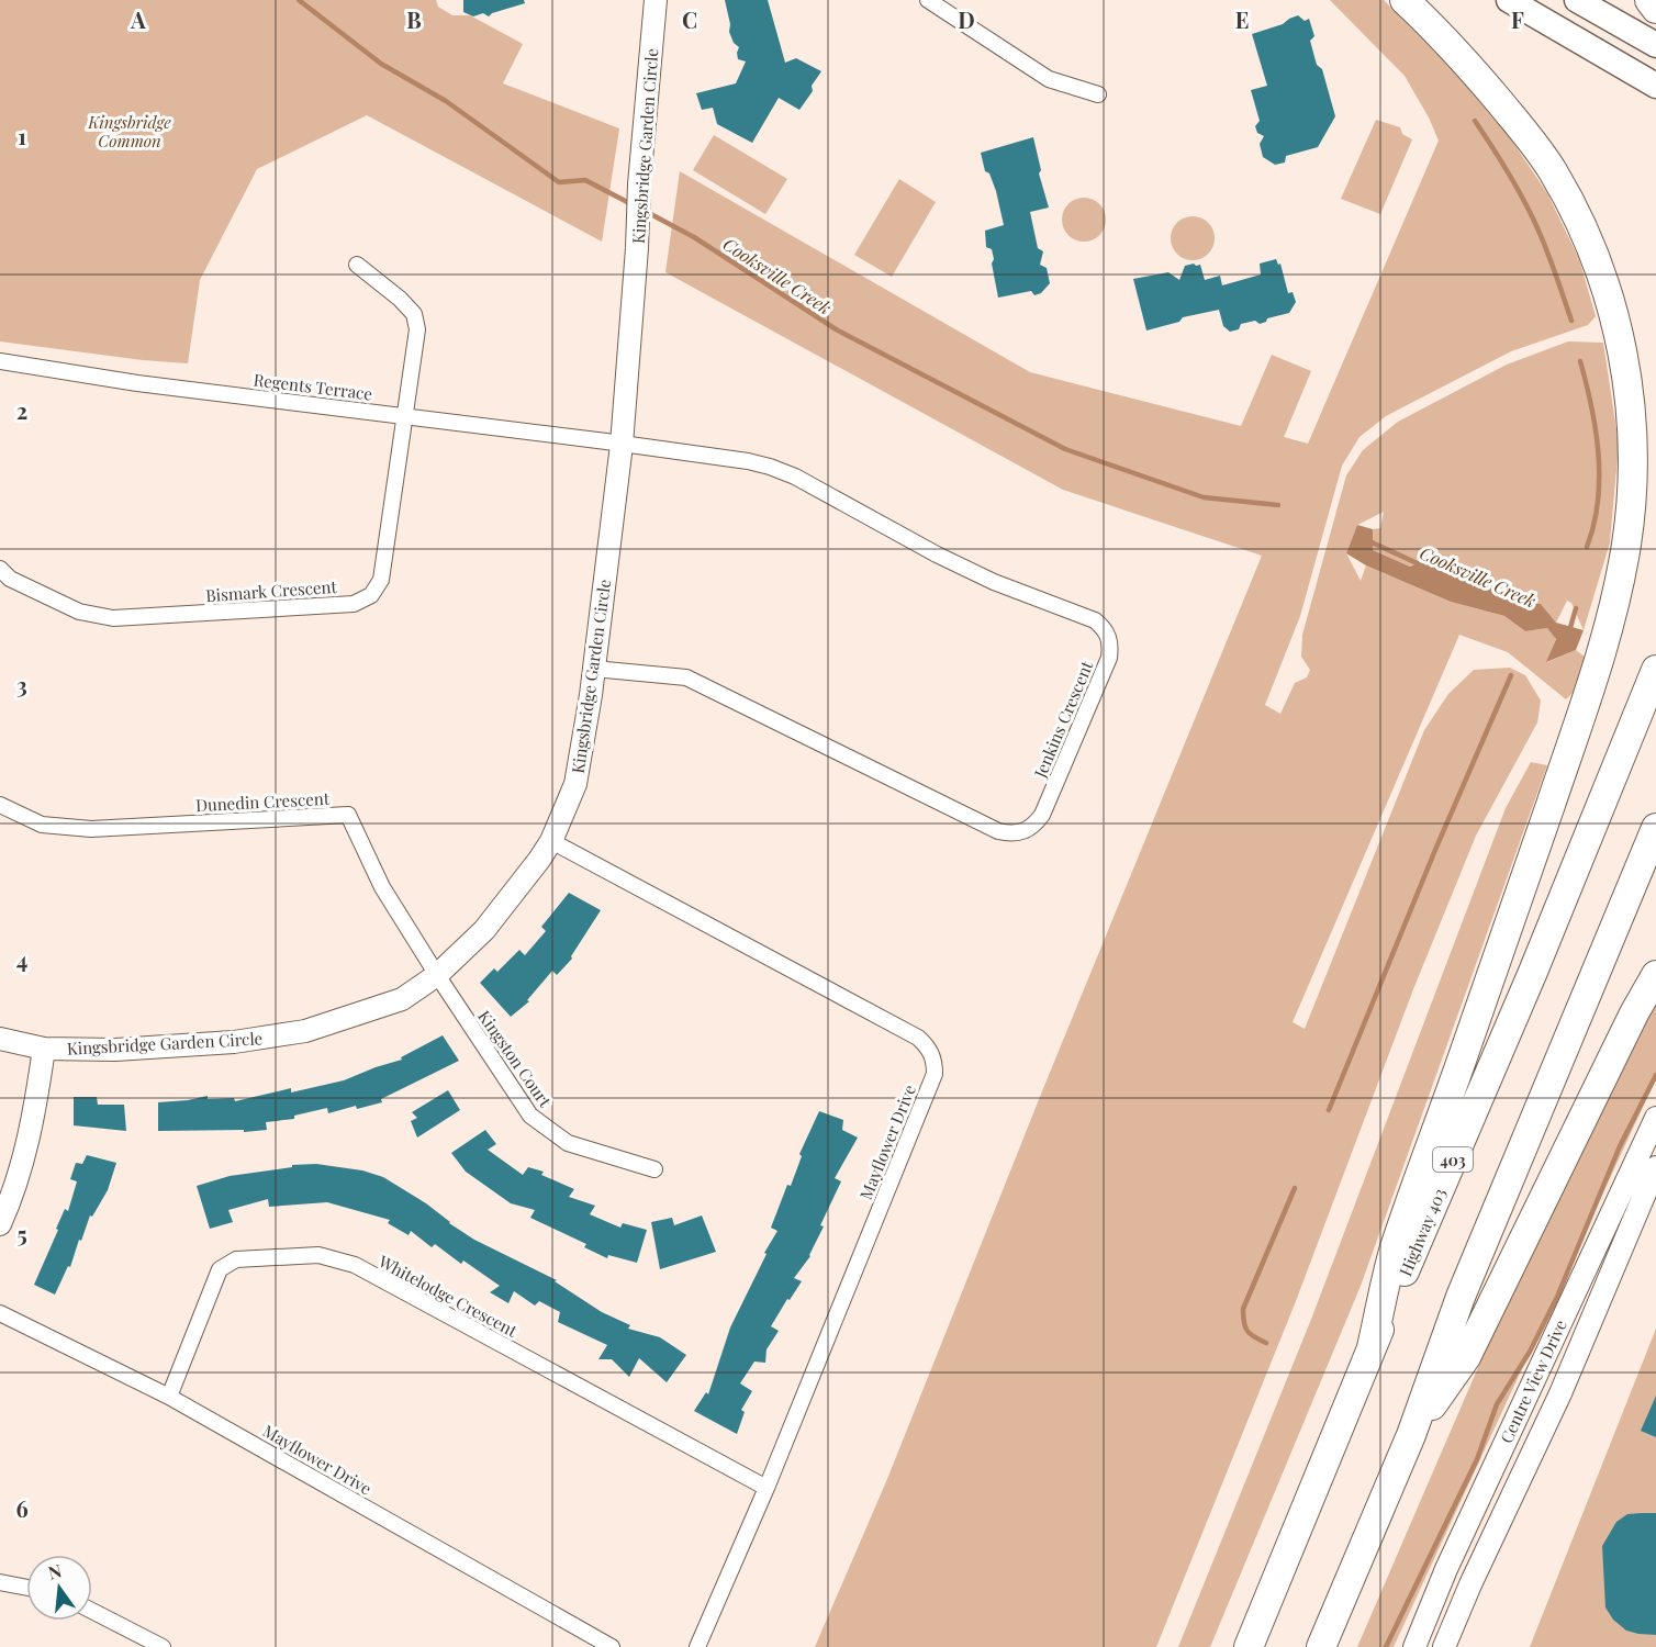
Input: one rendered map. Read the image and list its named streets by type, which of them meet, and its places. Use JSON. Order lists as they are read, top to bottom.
{
  "streets": {
    "highway": ["403", "Highway 403"],
    "street": [
      "Kingsbridge Garden Circle",
      "Regents Terrace",
      "Bismark Crescent",
      "Jenkins Crescent",
      "Dunedin Crescent",
      "Kingston Court",
      "Mayflower Drive",
      "Whitelodge Crescent",
      "Centre View Drive"
    ]
  },
  "crossings": [
    ["Kingsbridge Garden Circle", "Regents Terrace"],
    ["Kingsbridge Garden Circle", "Jenkins Crescent"],
    ["Kingsbridge Garden Circle", "Dunedin Crescent"],
    ["Kingsbridge Garden Circle", "Kingston Court"],
    ["Kingsbridge Garden Circle", "Mayflower Drive"],
    ["Regents Terrace", "Bismark Crescent"],
    ["Regents Terrace", "Jenkins Crescent"],
    ["Dunedin Crescent", "Kingston Court"],
    ["Mayflower Drive", "Whitelodge Crescent"]
  ],
  "water": ["Cooksville Creek"],
  "parks": ["Kingsbridge Common"],
  "north": "top",
  "grid": {
    "columns": [
      "A",
      "B",
      "C",
      "D",
      "E",
      "F"
    ],
    "rows": [
      "1",
      "2",
      "3",
      "4",
      "5",
      "6"
    ]
  }
}
